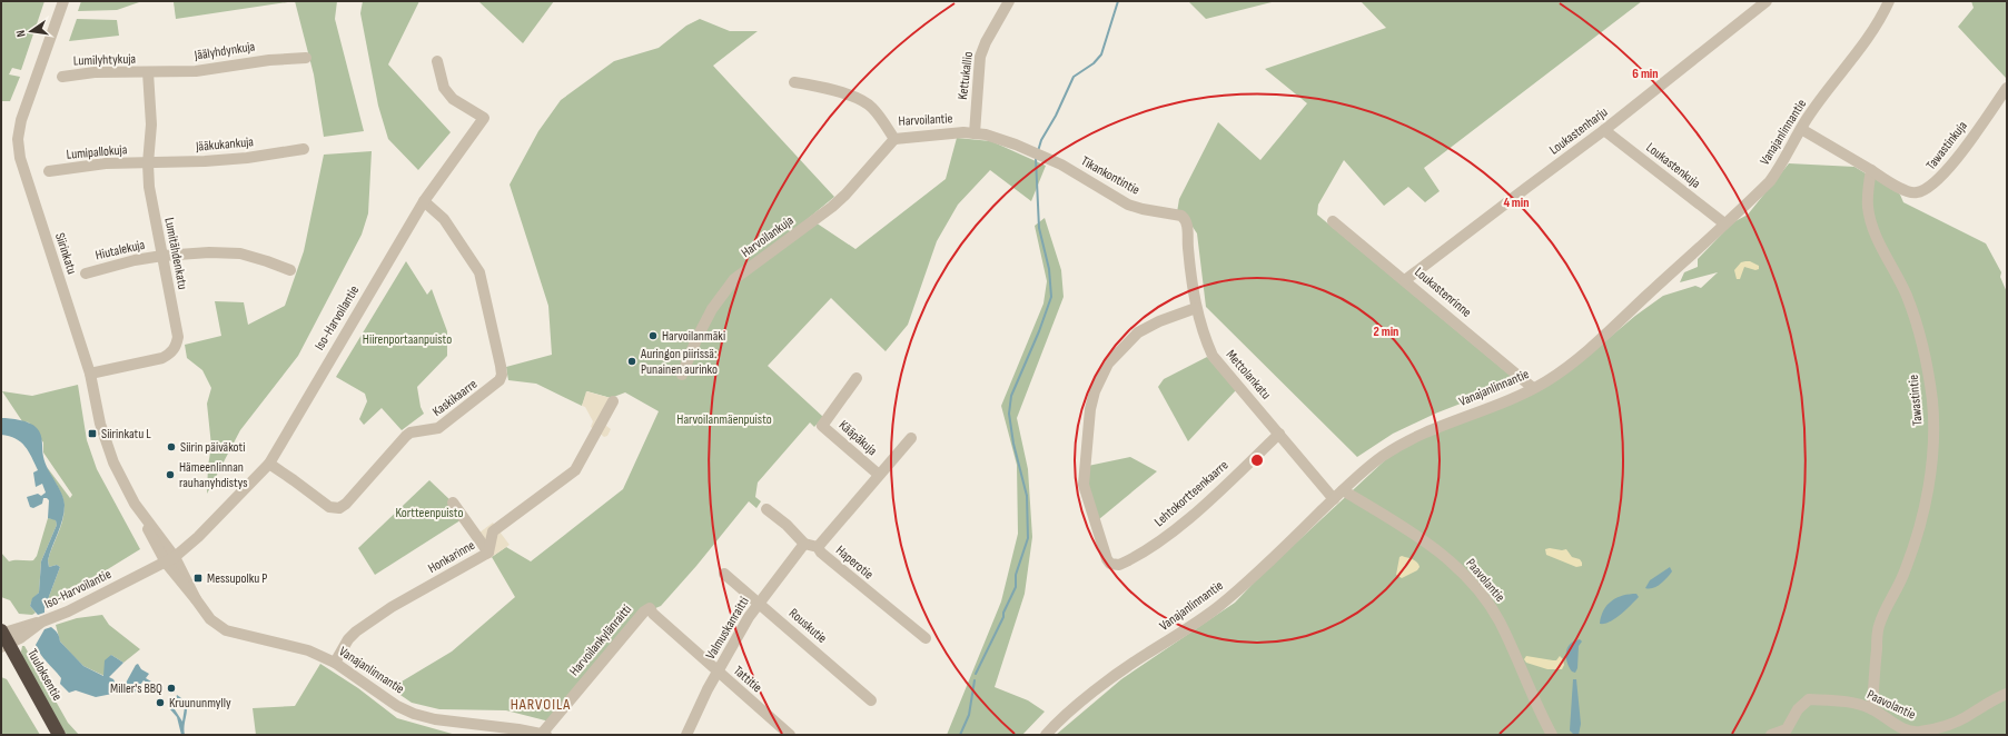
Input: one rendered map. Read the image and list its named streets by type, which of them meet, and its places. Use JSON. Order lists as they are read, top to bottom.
{
  "streets": {
    "highway": ["Tuuloksentie"],
    "street": [
      "Jäälyhdynkuja",
      "Lumilyhtykuja",
      "Kettukallio",
      "Harvoilantie",
      "Loukastenharju",
      "Vanajanlinnantie",
      "Jääkukankuja",
      "Tawastinkuja",
      "Lumipallokuja",
      "Loukastenkuja",
      "Tikankontintie",
      "Harvoilankuja",
      "Hiutalekuja",
      "Siirinkatu",
      "Lumitähdenkatu",
      "Loukastenrinne",
      "Iso-Harvoilantie",
      "Mettolankatu",
      "Kaskikaarre",
      "Tawastintie",
      "Kääpäkuja",
      "Lehtokortteenkaarre",
      "Honkarinne",
      "Haperotie",
      "Paavolantie",
      "Rouskutie",
      "Valmuskanraitti",
      "Harvoilankylänraitti",
      "Tattitie"
    ]
  },
  "crossings": [
    ["Jäälyhdynkuja", "Lumilyhtykuja"],
    ["Jäälyhdynkuja", "Lumitähdenkatu"],
    ["Lumilyhtykuja", "Lumitähdenkatu"],
    ["Kettukallio", "Harvoilantie"],
    ["Harvoilantie", "Tikankontintie"],
    ["Harvoilantie", "Harvoilankuja"],
    ["Loukastenharju", "Loukastenkuja"],
    ["Loukastenharju", "Loukastenrinne"],
    ["Vanajanlinnantie", "Loukastenkuja"],
    ["Vanajanlinnantie", "Siirinkatu"],
    ["Vanajanlinnantie", "Loukastenrinne"],
    ["Vanajanlinnantie", "Iso-Harvoilantie"],
    ["Vanajanlinnantie", "Mettolankatu"],
    ["Vanajanlinnantie", "Honkarinne"],
    ["Vanajanlinnantie", "Paavolantie"],
    ["Vanajanlinnantie", "Harvoilankylänraitti"],
    ["Jääkukankuja", "Lumipallokuja"],
    ["Jääkukankuja", "Lumitähdenkatu"],
    ["Tawastinkuja", "Tawastintie"],
    ["Lumipallokuja", "Lumitähdenkatu"],
    ["Tikankontintie", "Mettolankatu"],
    ["Hiutalekuja", "Lumitähdenkatu"],
    ["Siirinkatu", "Lumitähdenkatu"],
    ["Siirinkatu", "Iso-Harvoilantie"],
    ["Iso-Harvoilantie", "Kaskikaarre"],
    ["Iso-Harvoilantie", "Tuuloksentie"],
    ["Mettolankatu", "Lehtokortteenkaarre"],
    ["Tawastintie", "Paavolantie"],
    ["Haperotie", "Valmuskanraitti"],
    ["Rouskutie", "Valmuskanraitti"],
    ["Valmuskanraitti", "Tattitie"],
    ["Harvoilankylänraitti", "Tattitie"]
  ],
  "districts": ["HARVOILA"],
  "parks": ["Hiirenportaanpuisto", "Harvoilanmäenpuisto", "Kortteenpuisto"],
  "places": {
    "other": [
      "Harvoilanmäki",
      "Auringon piirissä: Punainen aurinko",
      "Siirin päiväkoti",
      "Hämeenlinnan rauhanyhdistys",
      "Miller's BBQ",
      "Kruununmylly"
    ],
    "transit": ["Siirinkatu L", "Messupolku P"]
  },
  "north": "left",
  "rings": ["6 min", "4 min", "2 min"]
}
